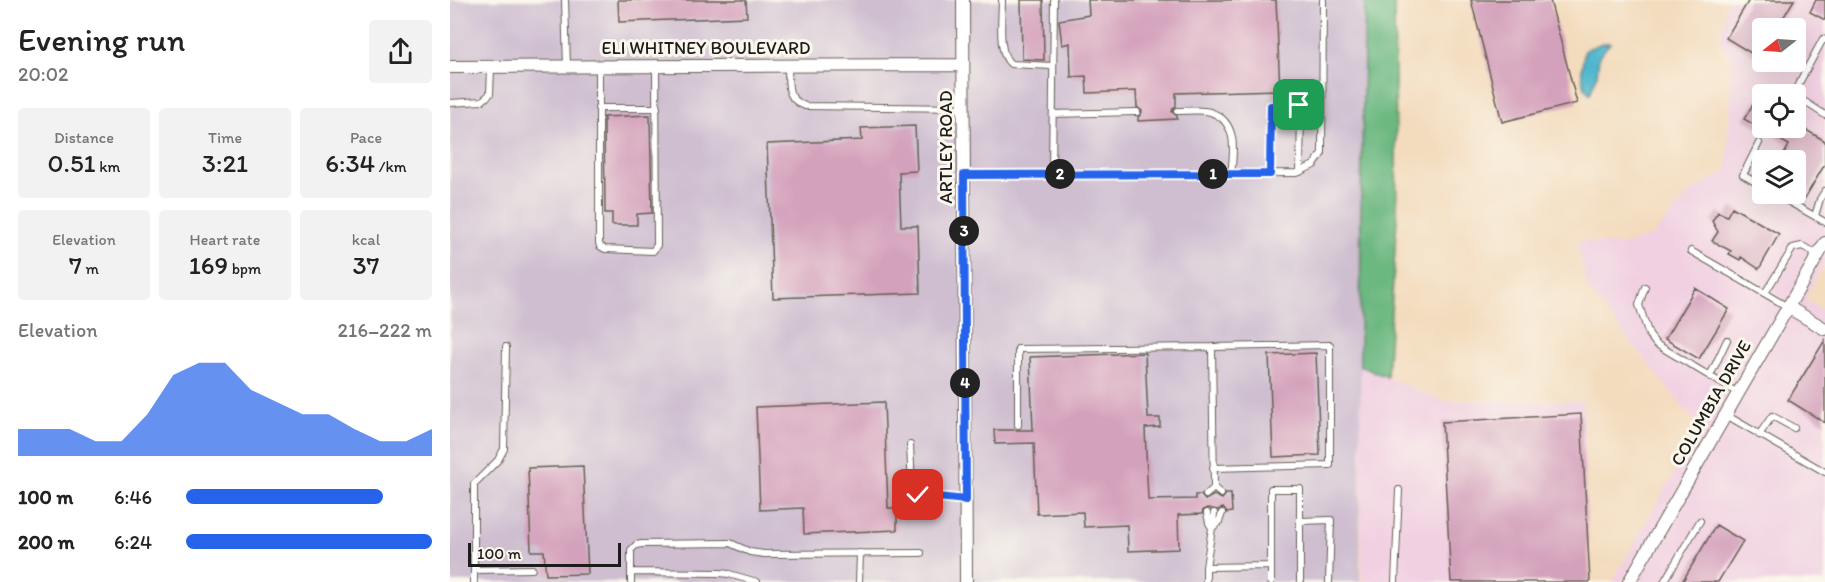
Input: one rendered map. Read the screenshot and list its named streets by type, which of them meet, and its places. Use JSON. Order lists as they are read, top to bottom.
{
  "streets": {
    "street": ["ELI WHITNEY BOULEVARD", "ARTLEY ROAD", "COLUMBIA DRIVE"]
  },
  "crossings": [
    ["ELI WHITNEY BOULEVARD", "ARTLEY ROAD"]
  ],
  "scale_bar": "100 m",
  "north": "left",
  "page": {
    "heading": ["Evening run", "20:02"],
    "stats": [
      ["Distance", "0.51 km"],
      ["Time", "3:21"],
      ["Pace", "6:34 /km"],
      ["Elevation", "7 m"],
      ["Heart rate", "169 bpm"],
      ["kcal", "37"]
    ],
    "pins": [
      "1",
      "2",
      "3",
      "4"
    ],
    "chart": ["Elevation", "216–222 m"],
    "list": [
      {
        "name": "100 m",
        "note": "6:46"
      },
      {
        "name": "200 m",
        "note": "6:24"
      }
    ],
    "scale": "100 m"
  }
}
